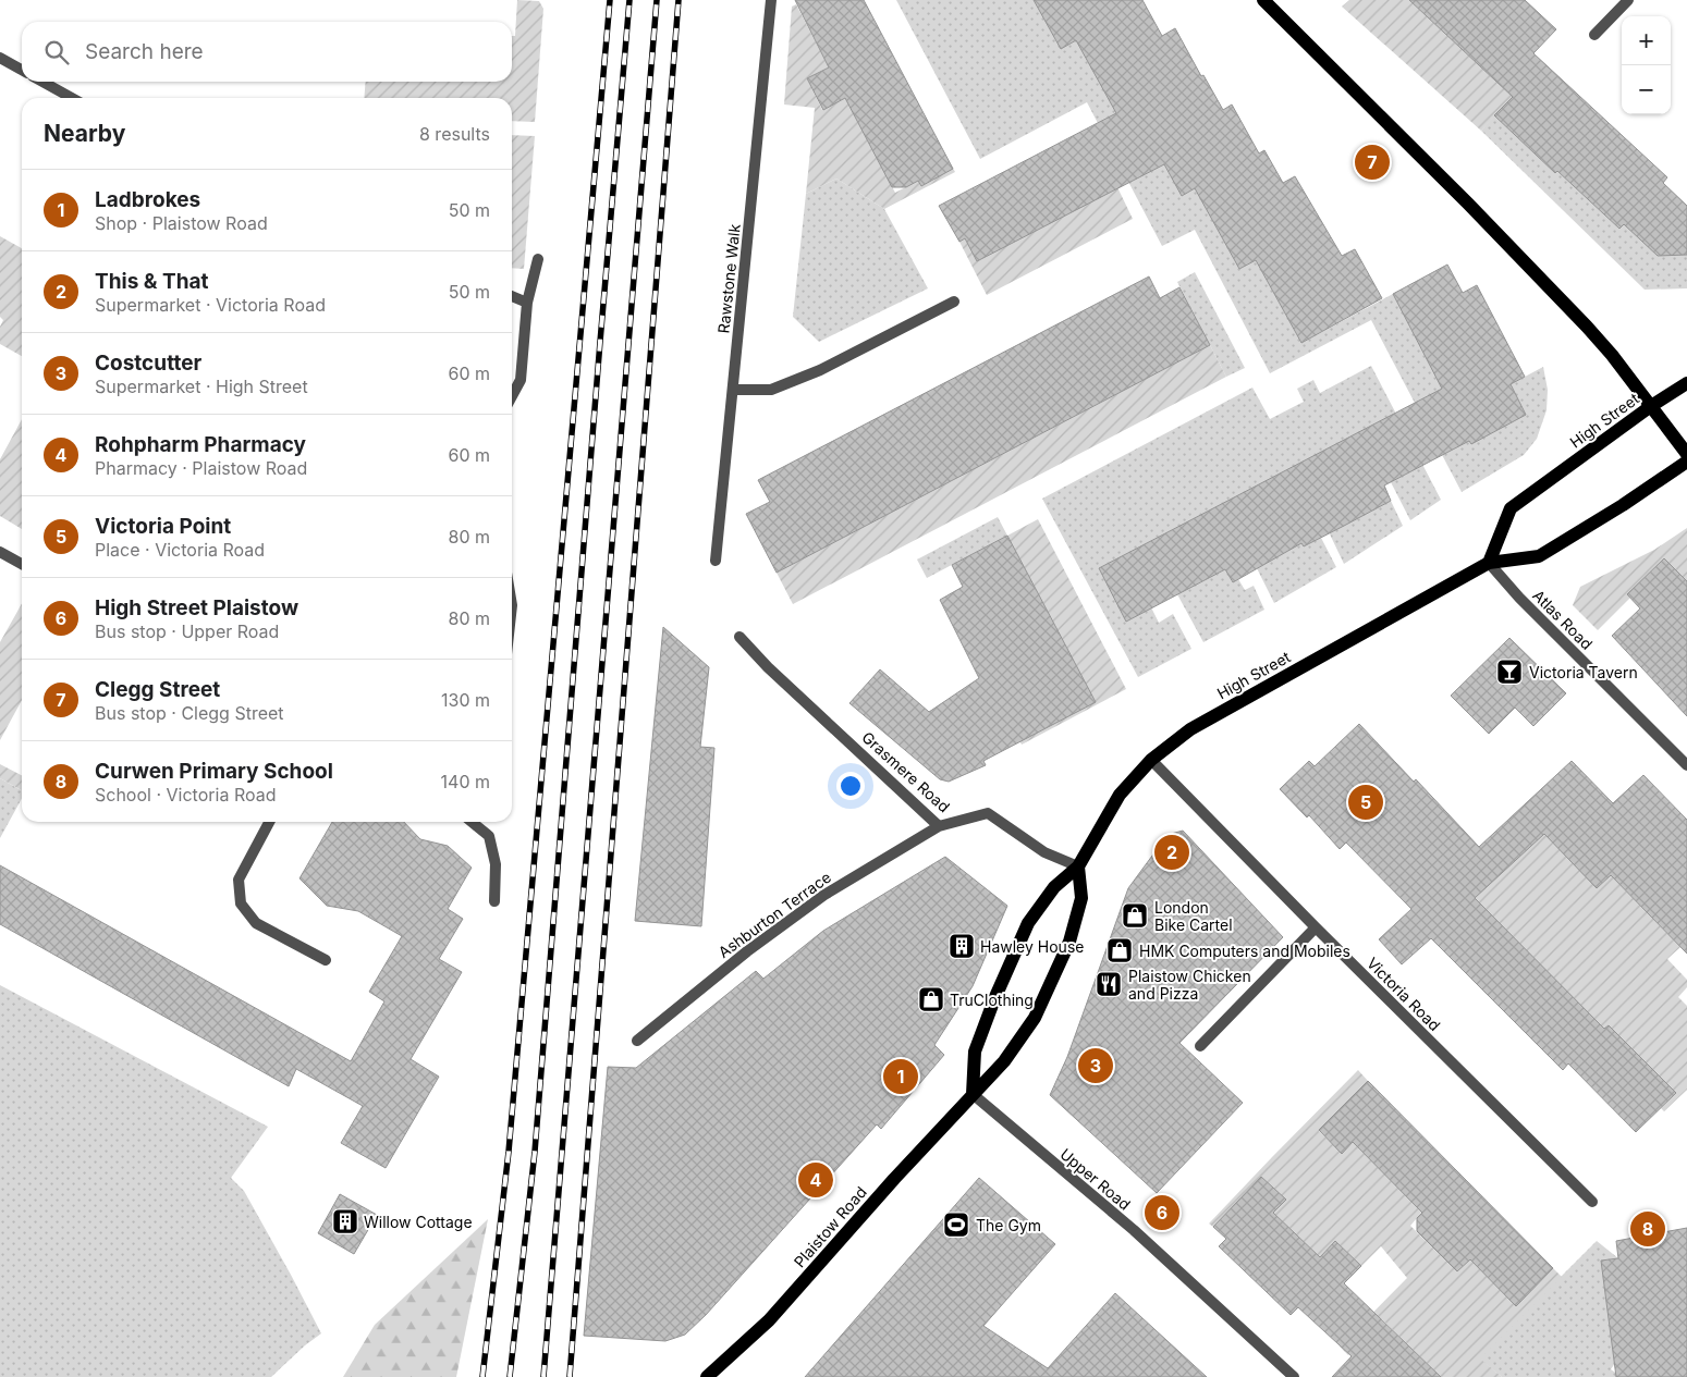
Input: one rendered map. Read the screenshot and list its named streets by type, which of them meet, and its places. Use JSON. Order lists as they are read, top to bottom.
{
  "streets": {
    "main road": ["High Street", "Plaistow Road"],
    "street": [
      "Rawstone Walk",
      "Atlas Road",
      "Grasmere Road",
      "Ashburton Terrace",
      "Victoria Road",
      "Upper Road"
    ]
  },
  "crossings": [
    ["High Street", "Atlas Road"],
    ["High Street", "Grasmere Road"],
    ["High Street", "Victoria Road"],
    ["High Street", "Upper Road"],
    ["High Street", "Plaistow Road"],
    ["Grasmere Road", "Ashburton Terrace"],
    ["Upper Road", "Plaistow Road"]
  ],
  "places": {
    "bar": ["Victoria Tavern"],
    "shop": ["London Bike Cartel", "HMK Computers and Mobiles", "TruClothing"],
    "building": ["Hawley House", "Willow Cottage"],
    "restaurant": ["Plaistow Chicken and Pizza"],
    "sports": ["The Gym"]
  },
  "page": {
    "map_buttons": ["+", "−"],
    "search": "Search here",
    "heading": ["Nearby", "8 results"],
    "pins": [
      "7",
      "5",
      "2",
      "3",
      "1",
      "4",
      "6",
      "8"
    ],
    "list": [
      {
        "mark": "1",
        "name": "Ladbrokes",
        "note": "Shop · Plaistow Road",
        "value": "50 m"
      },
      {
        "mark": "2",
        "name": "This & That",
        "note": "Supermarket · Victoria Road",
        "value": "50 m"
      },
      {
        "mark": "3",
        "name": "Costcutter",
        "note": "Supermarket · High Street",
        "value": "60 m"
      },
      {
        "mark": "4",
        "name": "Rohpharm Pharmacy",
        "note": "Pharmacy · Plaistow Road",
        "value": "60 m"
      },
      {
        "mark": "5",
        "name": "Victoria Point",
        "note": "Place · Victoria Road",
        "value": "80 m"
      },
      {
        "mark": "6",
        "name": "High Street Plaistow",
        "note": "Bus stop · Upper Road",
        "value": "80 m"
      },
      {
        "mark": "7",
        "name": "Clegg Street",
        "note": "Bus stop · Clegg Street",
        "value": "130 m"
      },
      {
        "mark": "8",
        "name": "Curwen Primary School",
        "note": "School · Victoria Road",
        "value": "140 m"
      }
    ]
  }
}
